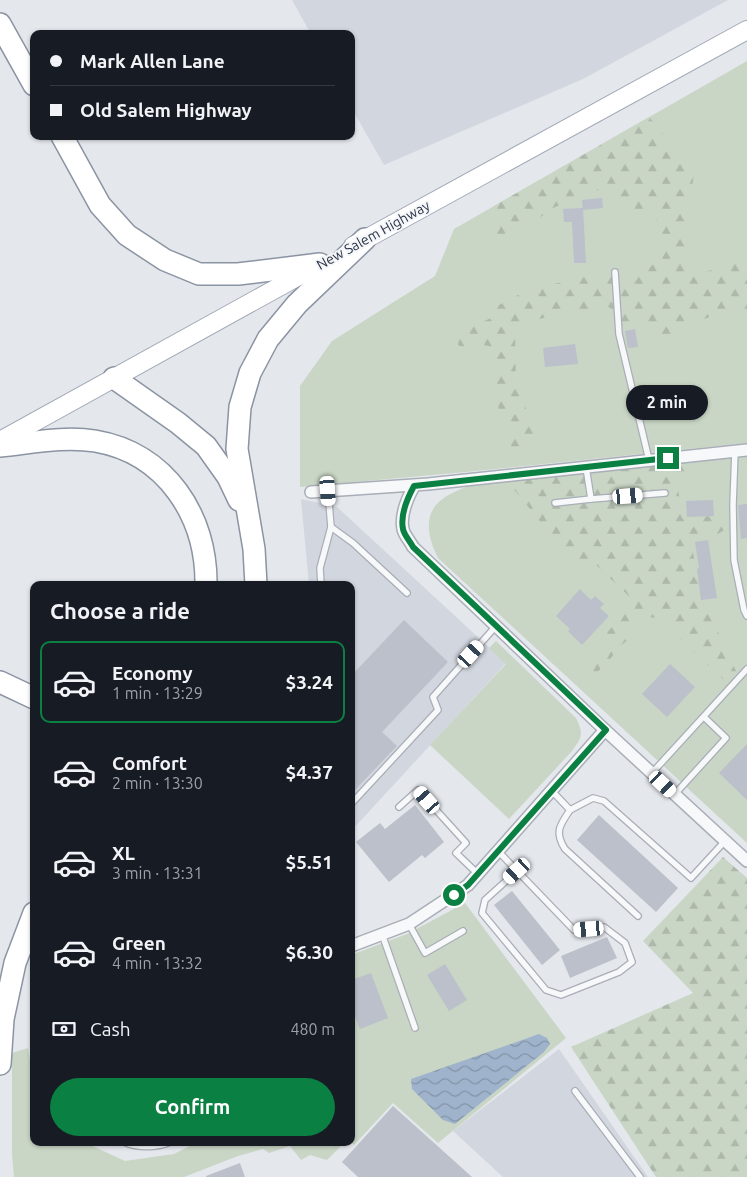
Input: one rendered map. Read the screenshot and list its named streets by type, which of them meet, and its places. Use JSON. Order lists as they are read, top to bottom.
{
  "streets": {
    "main road": ["New Salem Highway"]
  },
  "page": {
    "banner": ["Mark Allen Lane", "Old Salem Highway"],
    "bubble": "2 min",
    "heading": "Choose a ride",
    "list": [
      {
        "name": "Economy",
        "note": "1 min · 13:29",
        "value": "$3.24"
      },
      {
        "name": "Comfort",
        "note": "2 min · 13:30",
        "value": "$4.37"
      },
      {
        "name": "XL",
        "note": "3 min · 13:31",
        "value": "$5.51"
      },
      {
        "name": "Green",
        "note": "4 min · 13:32",
        "value": "$6.30"
      }
    ],
    "pay": ["Cash", "480 m"],
    "buttons": "Confirm"
  }
}
